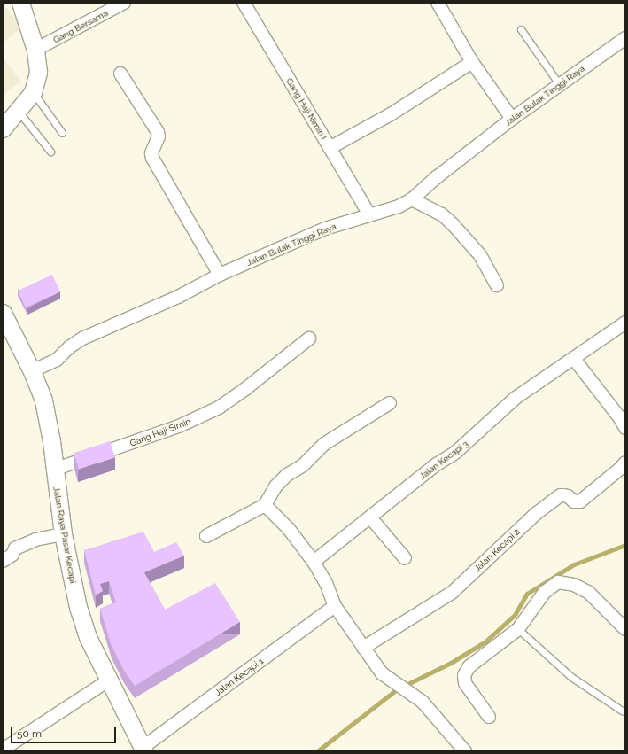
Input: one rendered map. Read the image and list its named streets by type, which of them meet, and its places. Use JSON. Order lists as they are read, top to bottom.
{
  "streets": {
    "street": [
      "Gang Bersama",
      "Jalan Bulak Tinggi Raya",
      "Gang Haji Nimin I",
      "Gang Haji Simin",
      "Jalan Kecapi 3",
      "Jalan Raya Pasar Kecapi",
      "Jalan Kecapi 2",
      "Jalan Kecapi 1"
    ]
  },
  "crossings": [
    ["Jalan Bulak Tinggi Raya", "Gang Haji Nimin I"],
    ["Jalan Bulak Tinggi Raya", "Jalan Raya Pasar Kecapi"],
    ["Gang Haji Simin", "Jalan Raya Pasar Kecapi"],
    ["Jalan Raya Pasar Kecapi", "Jalan Kecapi 1"]
  ],
  "scale_bar": "50 m"
}
